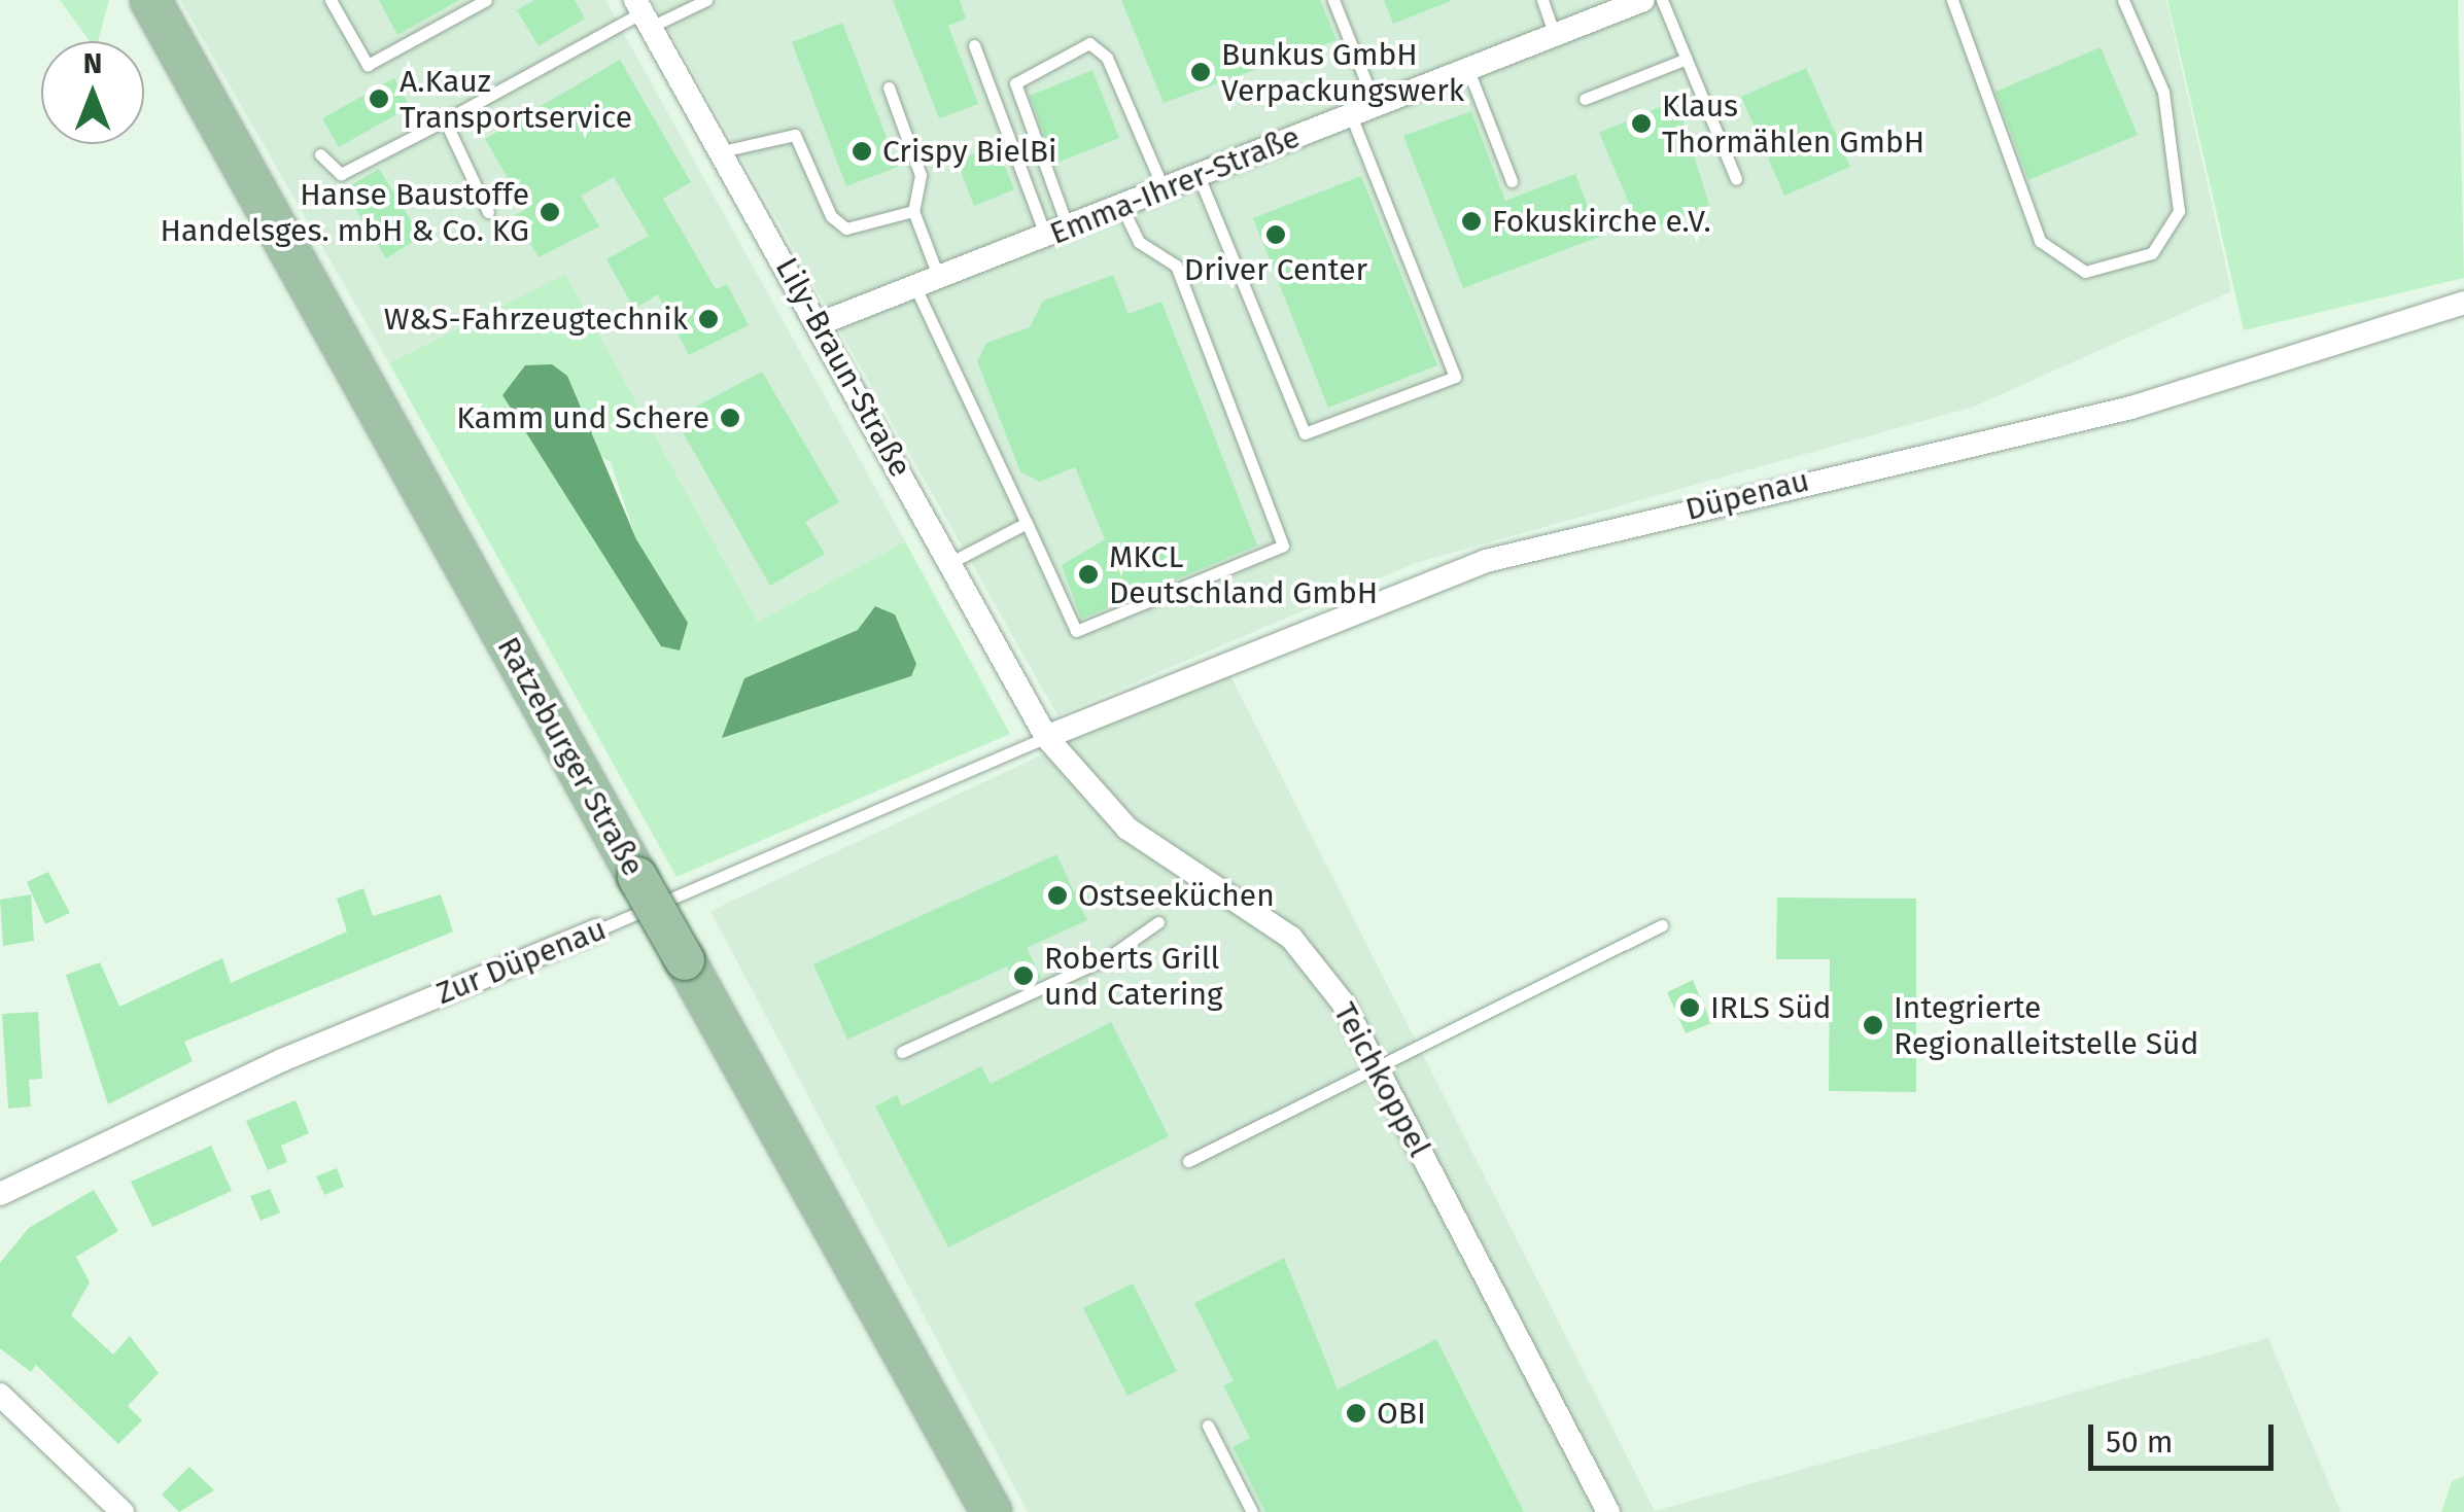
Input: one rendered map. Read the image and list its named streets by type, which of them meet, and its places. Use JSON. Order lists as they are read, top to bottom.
{
  "streets": {
    "main road": ["Ratzeburger Straße"],
    "street": [
      "Emma-Ihrer-Straße",
      "Lily-Braun-Straße",
      "Düpenau",
      "Zur Düpenau",
      "Teichkoppel"
    ]
  },
  "crossings": [
    ["Emma-Ihrer-Straße", "Lily-Braun-Straße"],
    ["Lily-Braun-Straße", "Düpenau"],
    ["Lily-Braun-Straße", "Zur Düpenau"],
    ["Lily-Braun-Straße", "Teichkoppel"],
    ["Düpenau", "Zur Düpenau"],
    ["Düpenau", "Teichkoppel"],
    ["Zur Düpenau", "Teichkoppel"]
  ],
  "places": [
    "Bunkus GmbH Verpackungswerk",
    "A.Kauz Transportservice",
    "Klaus Thormählen GmbH",
    "Crispy BielBi",
    "Hanse Baustoffe Handelsges. mbH & Co. KG",
    "Fokuskirche e.V.",
    "Driver Center",
    "W&S-Fahrzeugtechnik",
    "Kamm und Schere",
    "MKCL Deutschland GmbH",
    "Ostseeküchen",
    "Roberts Grill und Catering",
    "IRLS Süd",
    "Integrierte Regionalleitstelle Süd",
    "OBI"
  ],
  "scale_bar": "50 m",
  "north": "top"
}
